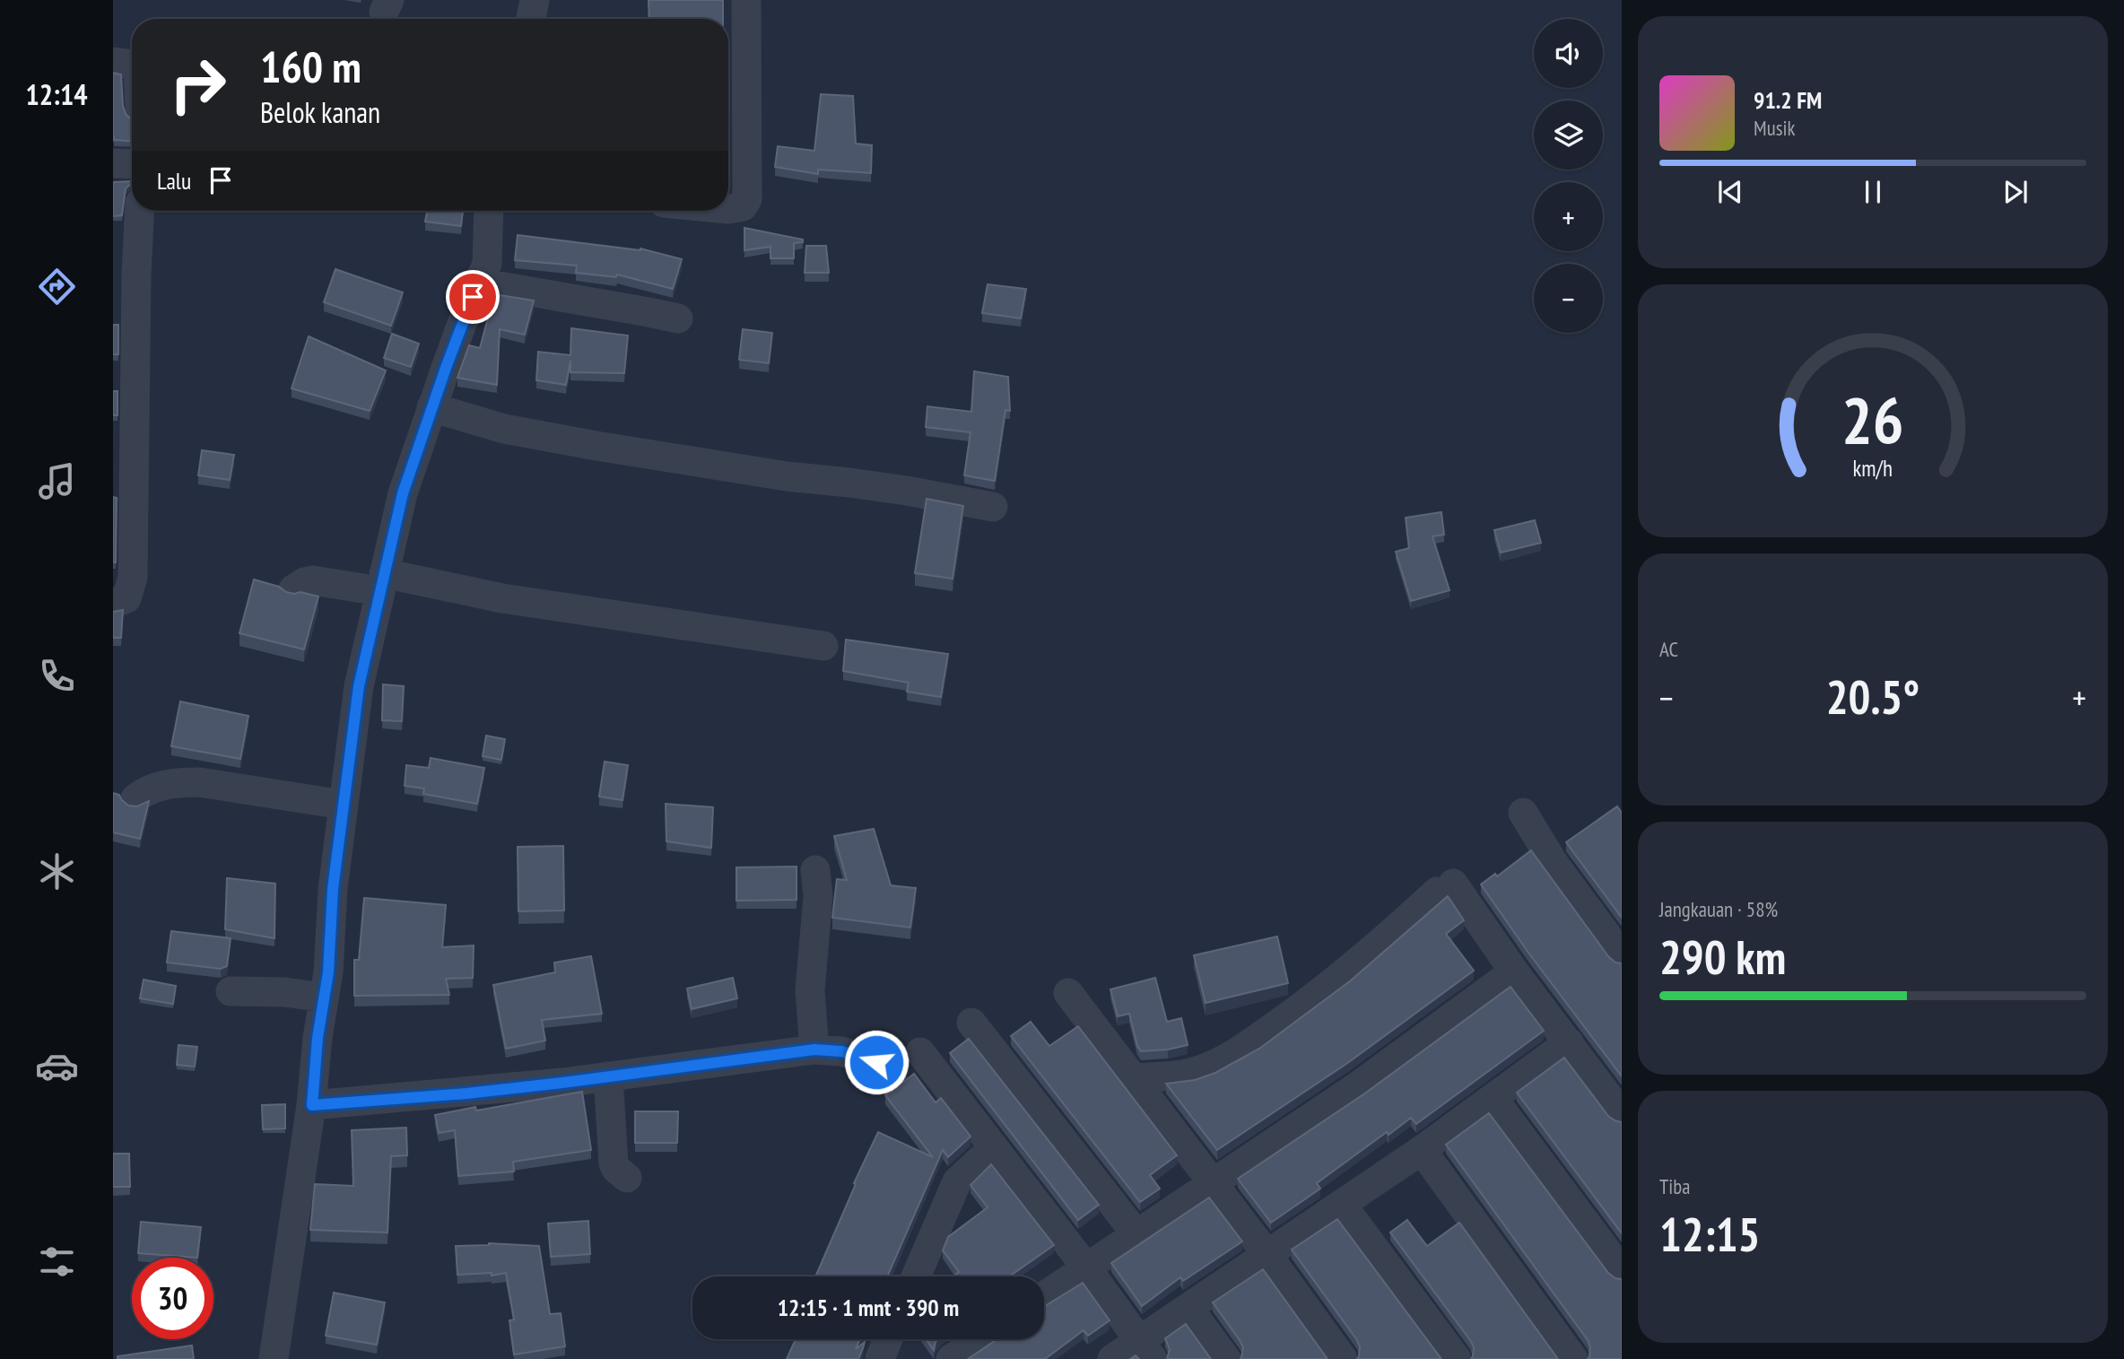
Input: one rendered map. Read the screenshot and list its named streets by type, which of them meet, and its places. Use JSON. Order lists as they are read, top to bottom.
{
  "page": {
    "tabs": "12:14",
    "map_buttons": ["+", "−"],
    "turn": ["160 m", "Belok kanan"],
    "song": ["91.2 FM", "Musik"],
    "then": "Lalu",
    "tile": [
      "AC",
      ["Jangkauan · 58%", "290 km"],
      ["Tiba", "12:15"]
    ],
    "heat": ["−", "20.5°", "+"],
    "limit": "30",
    "trip": "12:15 · 1 mnt · 390 m",
    "gauge": ["26", "km/h"]
  }
}
